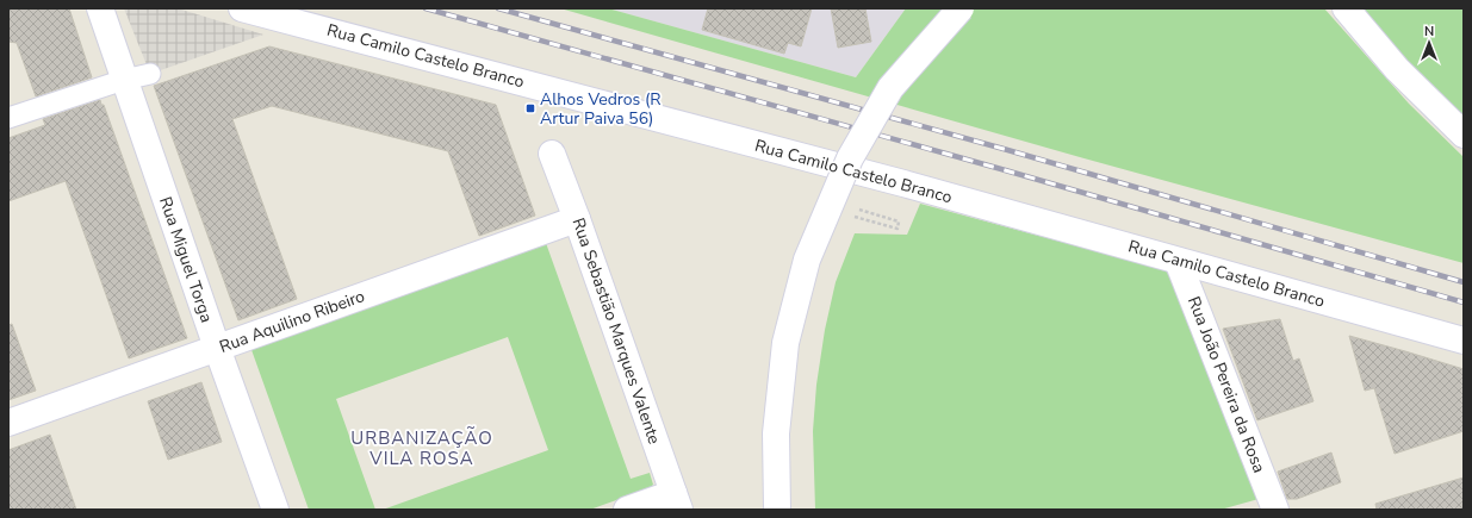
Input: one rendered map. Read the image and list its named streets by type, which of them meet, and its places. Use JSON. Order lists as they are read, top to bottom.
{
  "streets": {
    "street": [
      "Rua Camilo Castelo Branco",
      "Rua Miguel Torga",
      "Rua Aquilino Ribeiro",
      "Rua Sebastião Marques Valente",
      "Rua João Pereira da Rosa"
    ]
  },
  "crossings": [
    ["Rua Camilo Castelo Branco", "Rua João Pereira da Rosa"],
    ["Rua Miguel Torga", "Rua Aquilino Ribeiro"],
    ["Rua Aquilino Ribeiro", "Rua Sebastião Marques Valente"]
  ],
  "districts": ["URBANIZAÇÃO VILA ROSA"],
  "places": {
    "transit": ["Alhos Vedros (R Artur Paiva 56)"]
  },
  "north": "top"
}
